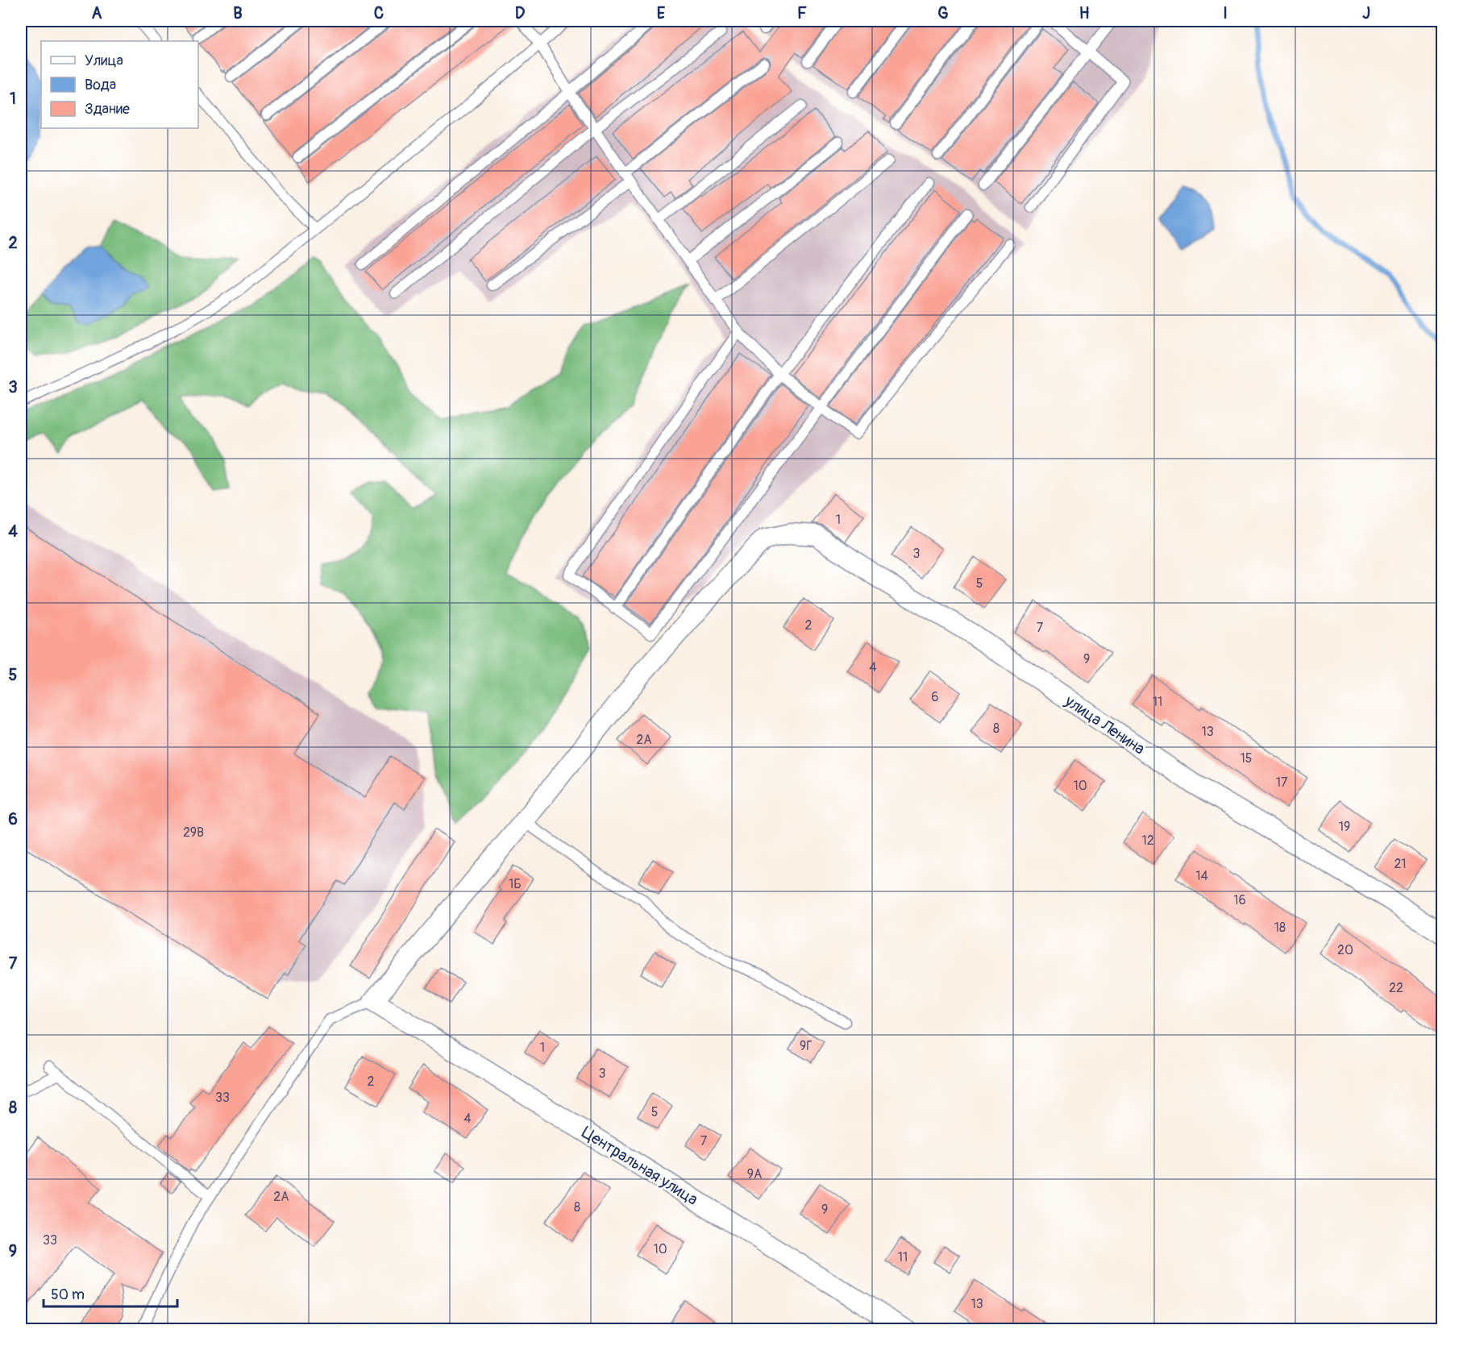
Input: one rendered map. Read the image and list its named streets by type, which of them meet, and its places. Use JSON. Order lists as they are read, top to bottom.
{
  "streets": {
    "street": ["улица Ленина", "Центральная улица"]
  },
  "house_numbers": [
    "1",
    "3",
    "5",
    "2",
    "7",
    "9",
    "4",
    "6",
    "11",
    "8",
    "13",
    "2А",
    "15",
    "17",
    "10",
    "19",
    "29B",
    "12",
    "21",
    "14",
    "1Б",
    "16",
    "18",
    "20",
    "22",
    "9Г",
    "1",
    "3",
    "2",
    "33",
    "5",
    "4",
    "7",
    "9А",
    "2А",
    "8",
    "9",
    "33",
    "10",
    "11",
    "13"
  ],
  "legend": ["Улица", "Вода", "Здание"],
  "scale_bar": "50 m",
  "grid": {
    "columns": [
      "A",
      "B",
      "C",
      "D",
      "E",
      "F",
      "G",
      "H",
      "I",
      "J"
    ],
    "rows": [
      "1",
      "2",
      "3",
      "4",
      "5",
      "6",
      "7",
      "8",
      "9"
    ]
  }
}
